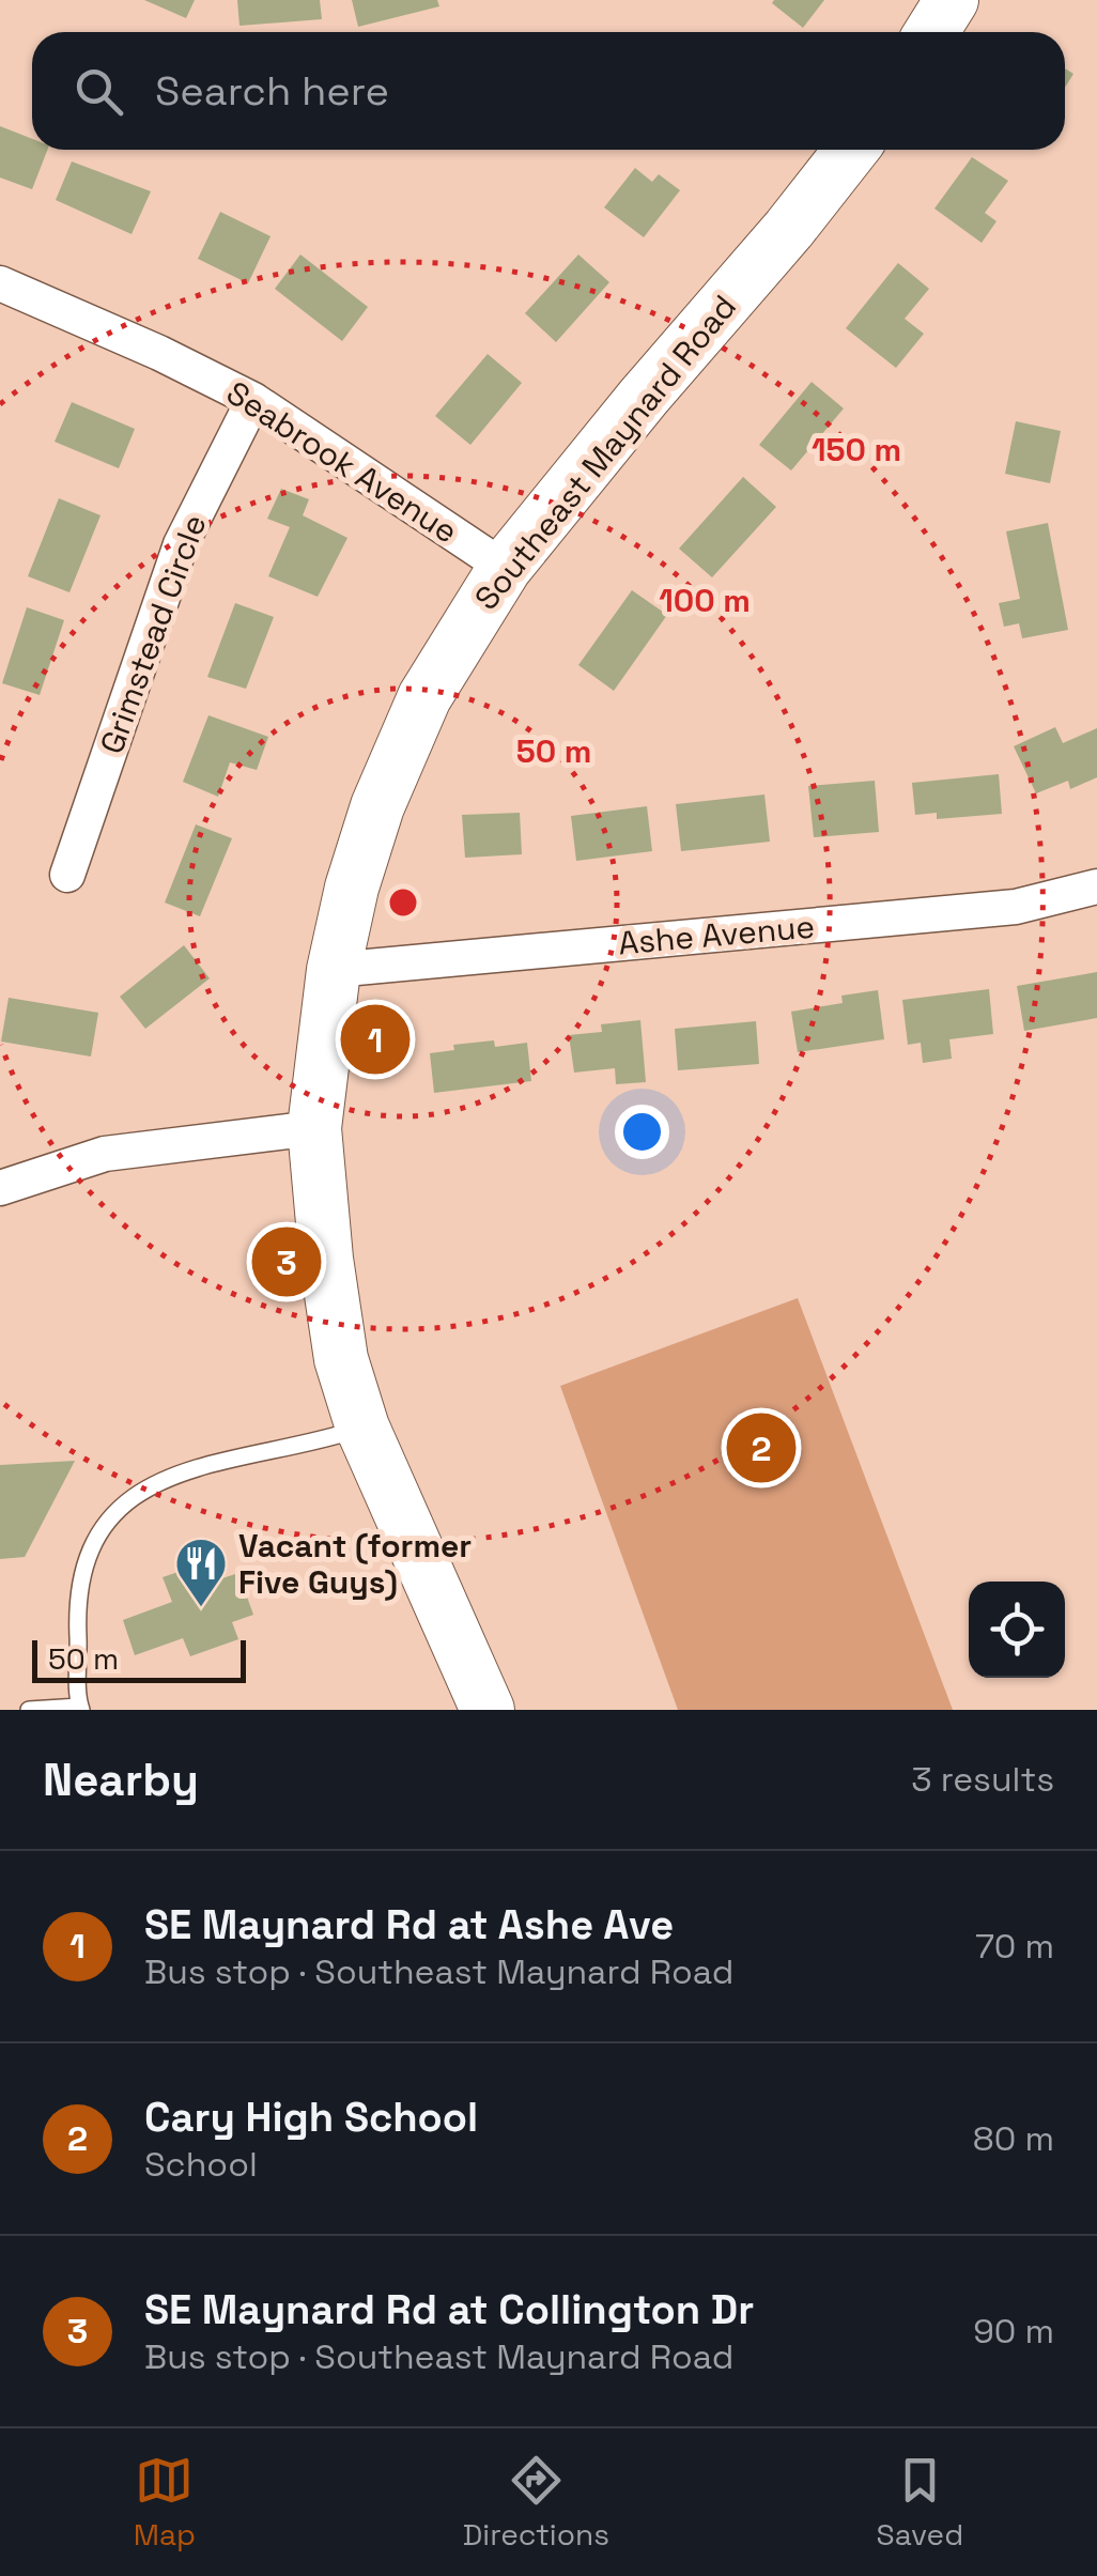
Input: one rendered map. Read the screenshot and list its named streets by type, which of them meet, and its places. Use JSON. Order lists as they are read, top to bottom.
{
  "streets": {
    "main road": ["Southeast Maynard Road"],
    "street": ["Seabrook Avenue", "Grimstead Circle", "Ashe Avenue"]
  },
  "crossings": [
    ["Southeast Maynard Road", "Seabrook Avenue"],
    ["Southeast Maynard Road", "Ashe Avenue"],
    ["Seabrook Avenue", "Grimstead Circle"]
  ],
  "places": {
    "restaurant": ["Vacant (former Five Guys)"]
  },
  "scale_bar": "50 m",
  "page": {
    "search": "Search here",
    "pins": ["1", "3", "2"],
    "scale": "50 m",
    "heading": ["Nearby", "3 results"],
    "list": [
      {
        "mark": "1",
        "name": "SE Maynard Rd at Ashe Ave",
        "note": "Bus stop · Southeast Maynard Road",
        "value": "70 m"
      },
      {
        "mark": "2",
        "name": "Cary High School",
        "note": "School",
        "value": "80 m"
      },
      {
        "mark": "3",
        "name": "SE Maynard Rd at Collington Dr",
        "note": "Bus stop · Southeast Maynard Road",
        "value": "90 m"
      }
    ],
    "nav": ["Map", "Directions", "Saved"]
  },
  "rings": ["150 m", "100 m", "50 m"]
}
